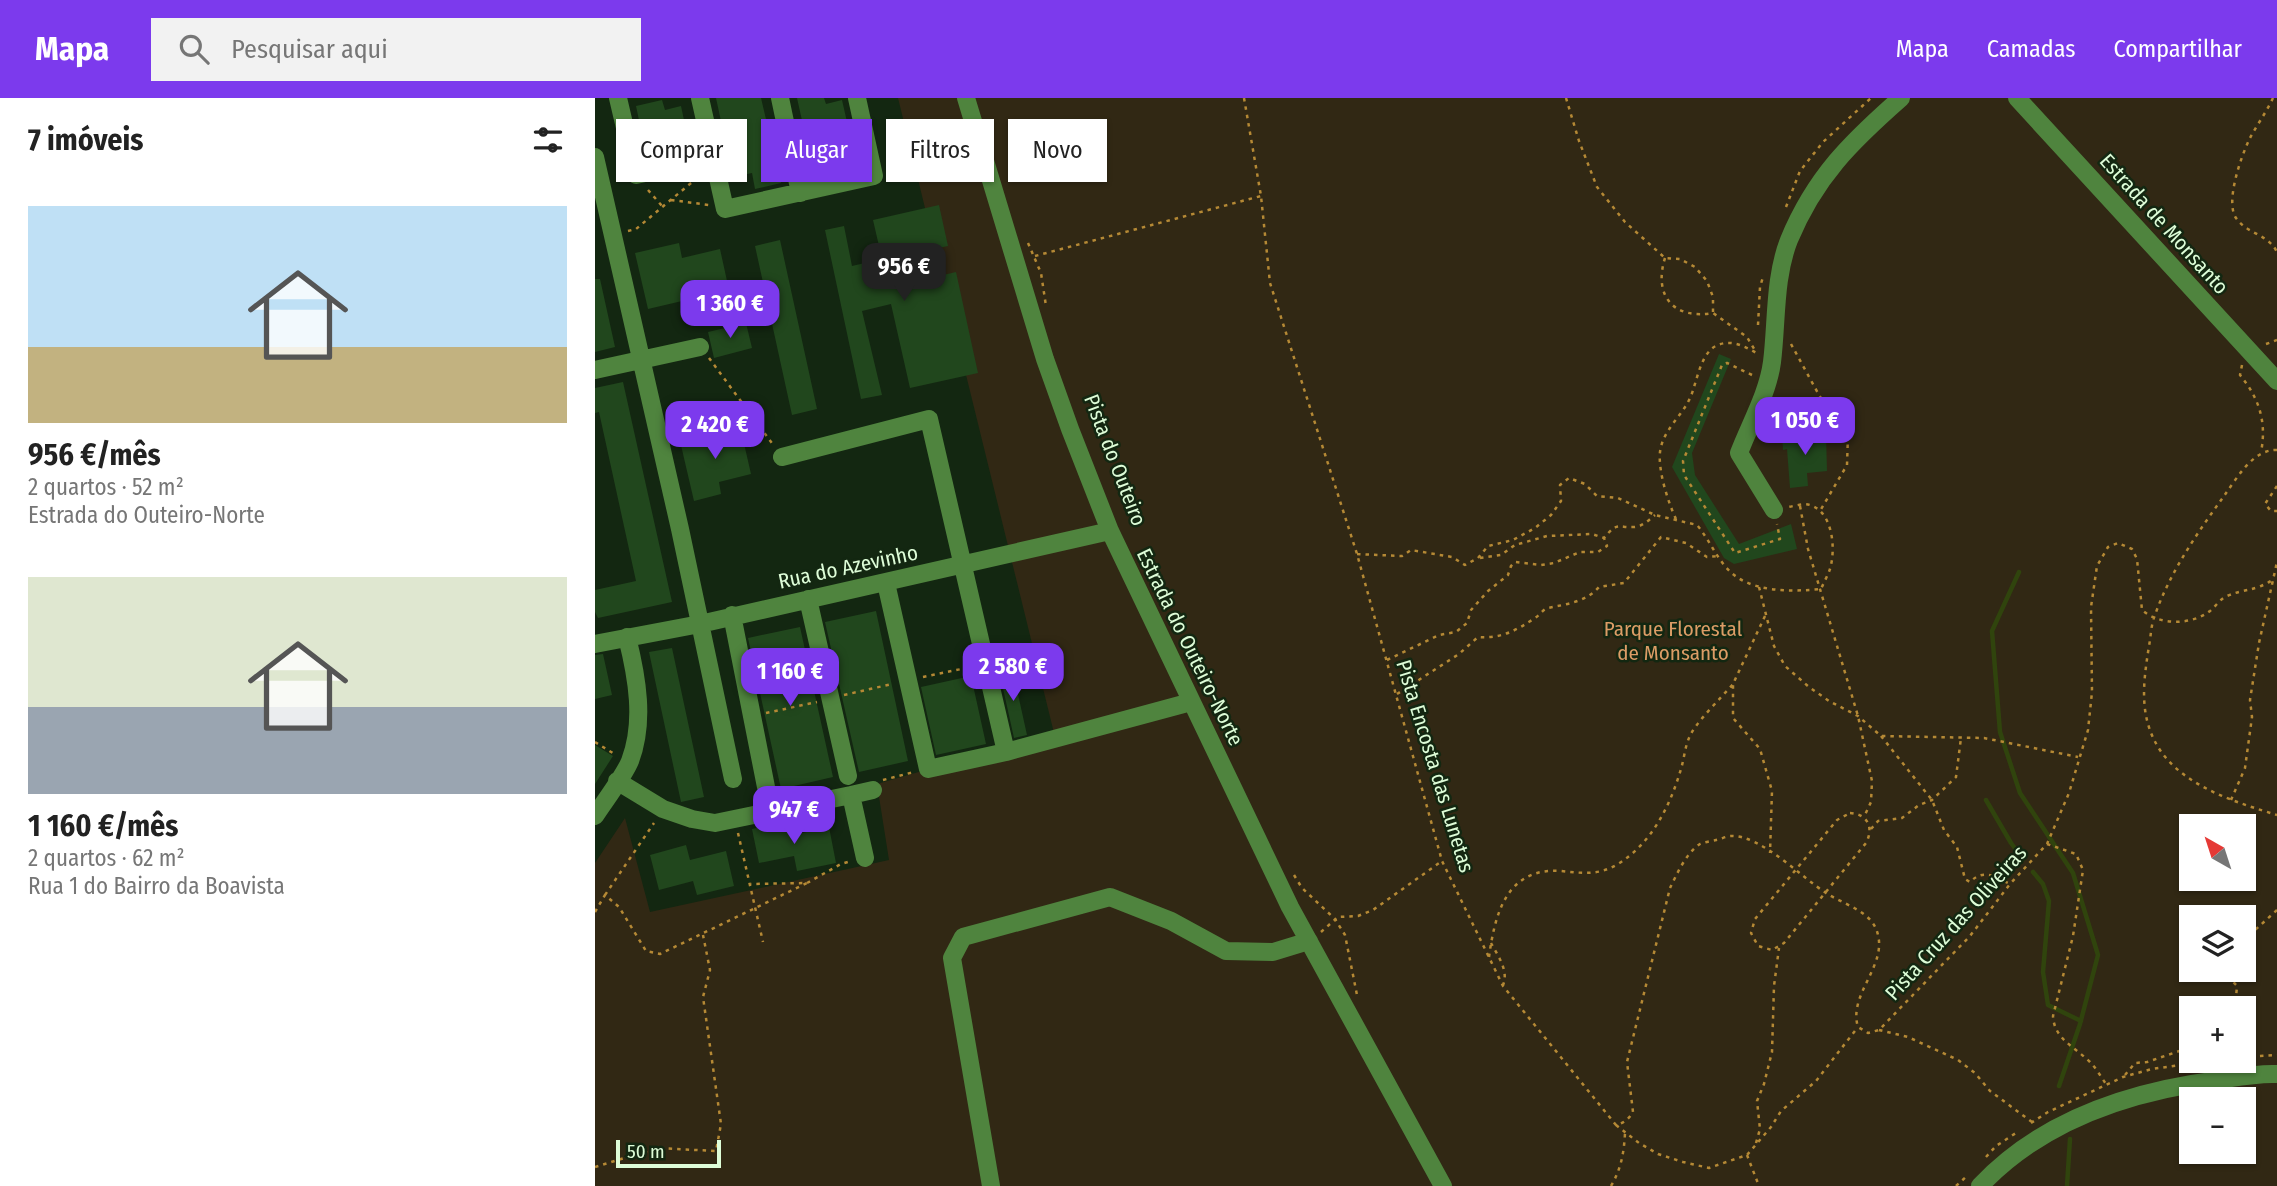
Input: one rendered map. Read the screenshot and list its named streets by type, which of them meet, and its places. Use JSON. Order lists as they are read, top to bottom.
{
  "streets": {
    "street": ["Estrada de Monsanto", "Rua do Azevinho", "Estrada do Outeiro-Norte"],
    "path": ["Pista Encosta das Lunetas", "Pista Cruz das Oliveiras"]
  },
  "crossings": [
    ["Rua do Azevinho", "Estrada do Outeiro-Norte"]
  ],
  "parks": ["Parque Florestal de Monsanto"],
  "scale_bar": "50 m",
  "north": "top left",
  "page": {
    "header": "Mapa",
    "search": "Pesquisar aqui",
    "nav": ["Mapa", "Camadas", "Compartilhar"],
    "heading": "7 imóveis",
    "chip": [
      "Comprar",
      "Alugar",
      "Filtros",
      "Novo"
    ],
    "list": [
      {
        "name": "956 €/mês",
        "note": "2 quartos · 52 m² · Estrada do Outeiro-Norte"
      },
      {
        "name": "1 160 €/mês",
        "note": "2 quartos · 62 m² · Rua 1 do Bairro da Boavista"
      }
    ],
    "price": [
      "956 €",
      "1 360 €",
      "1 050 €",
      "2 420 €",
      "2 580 €",
      "1 160 €",
      "947 €"
    ],
    "map_buttons": ["+", "−"],
    "scale": "50 m"
  }
}
